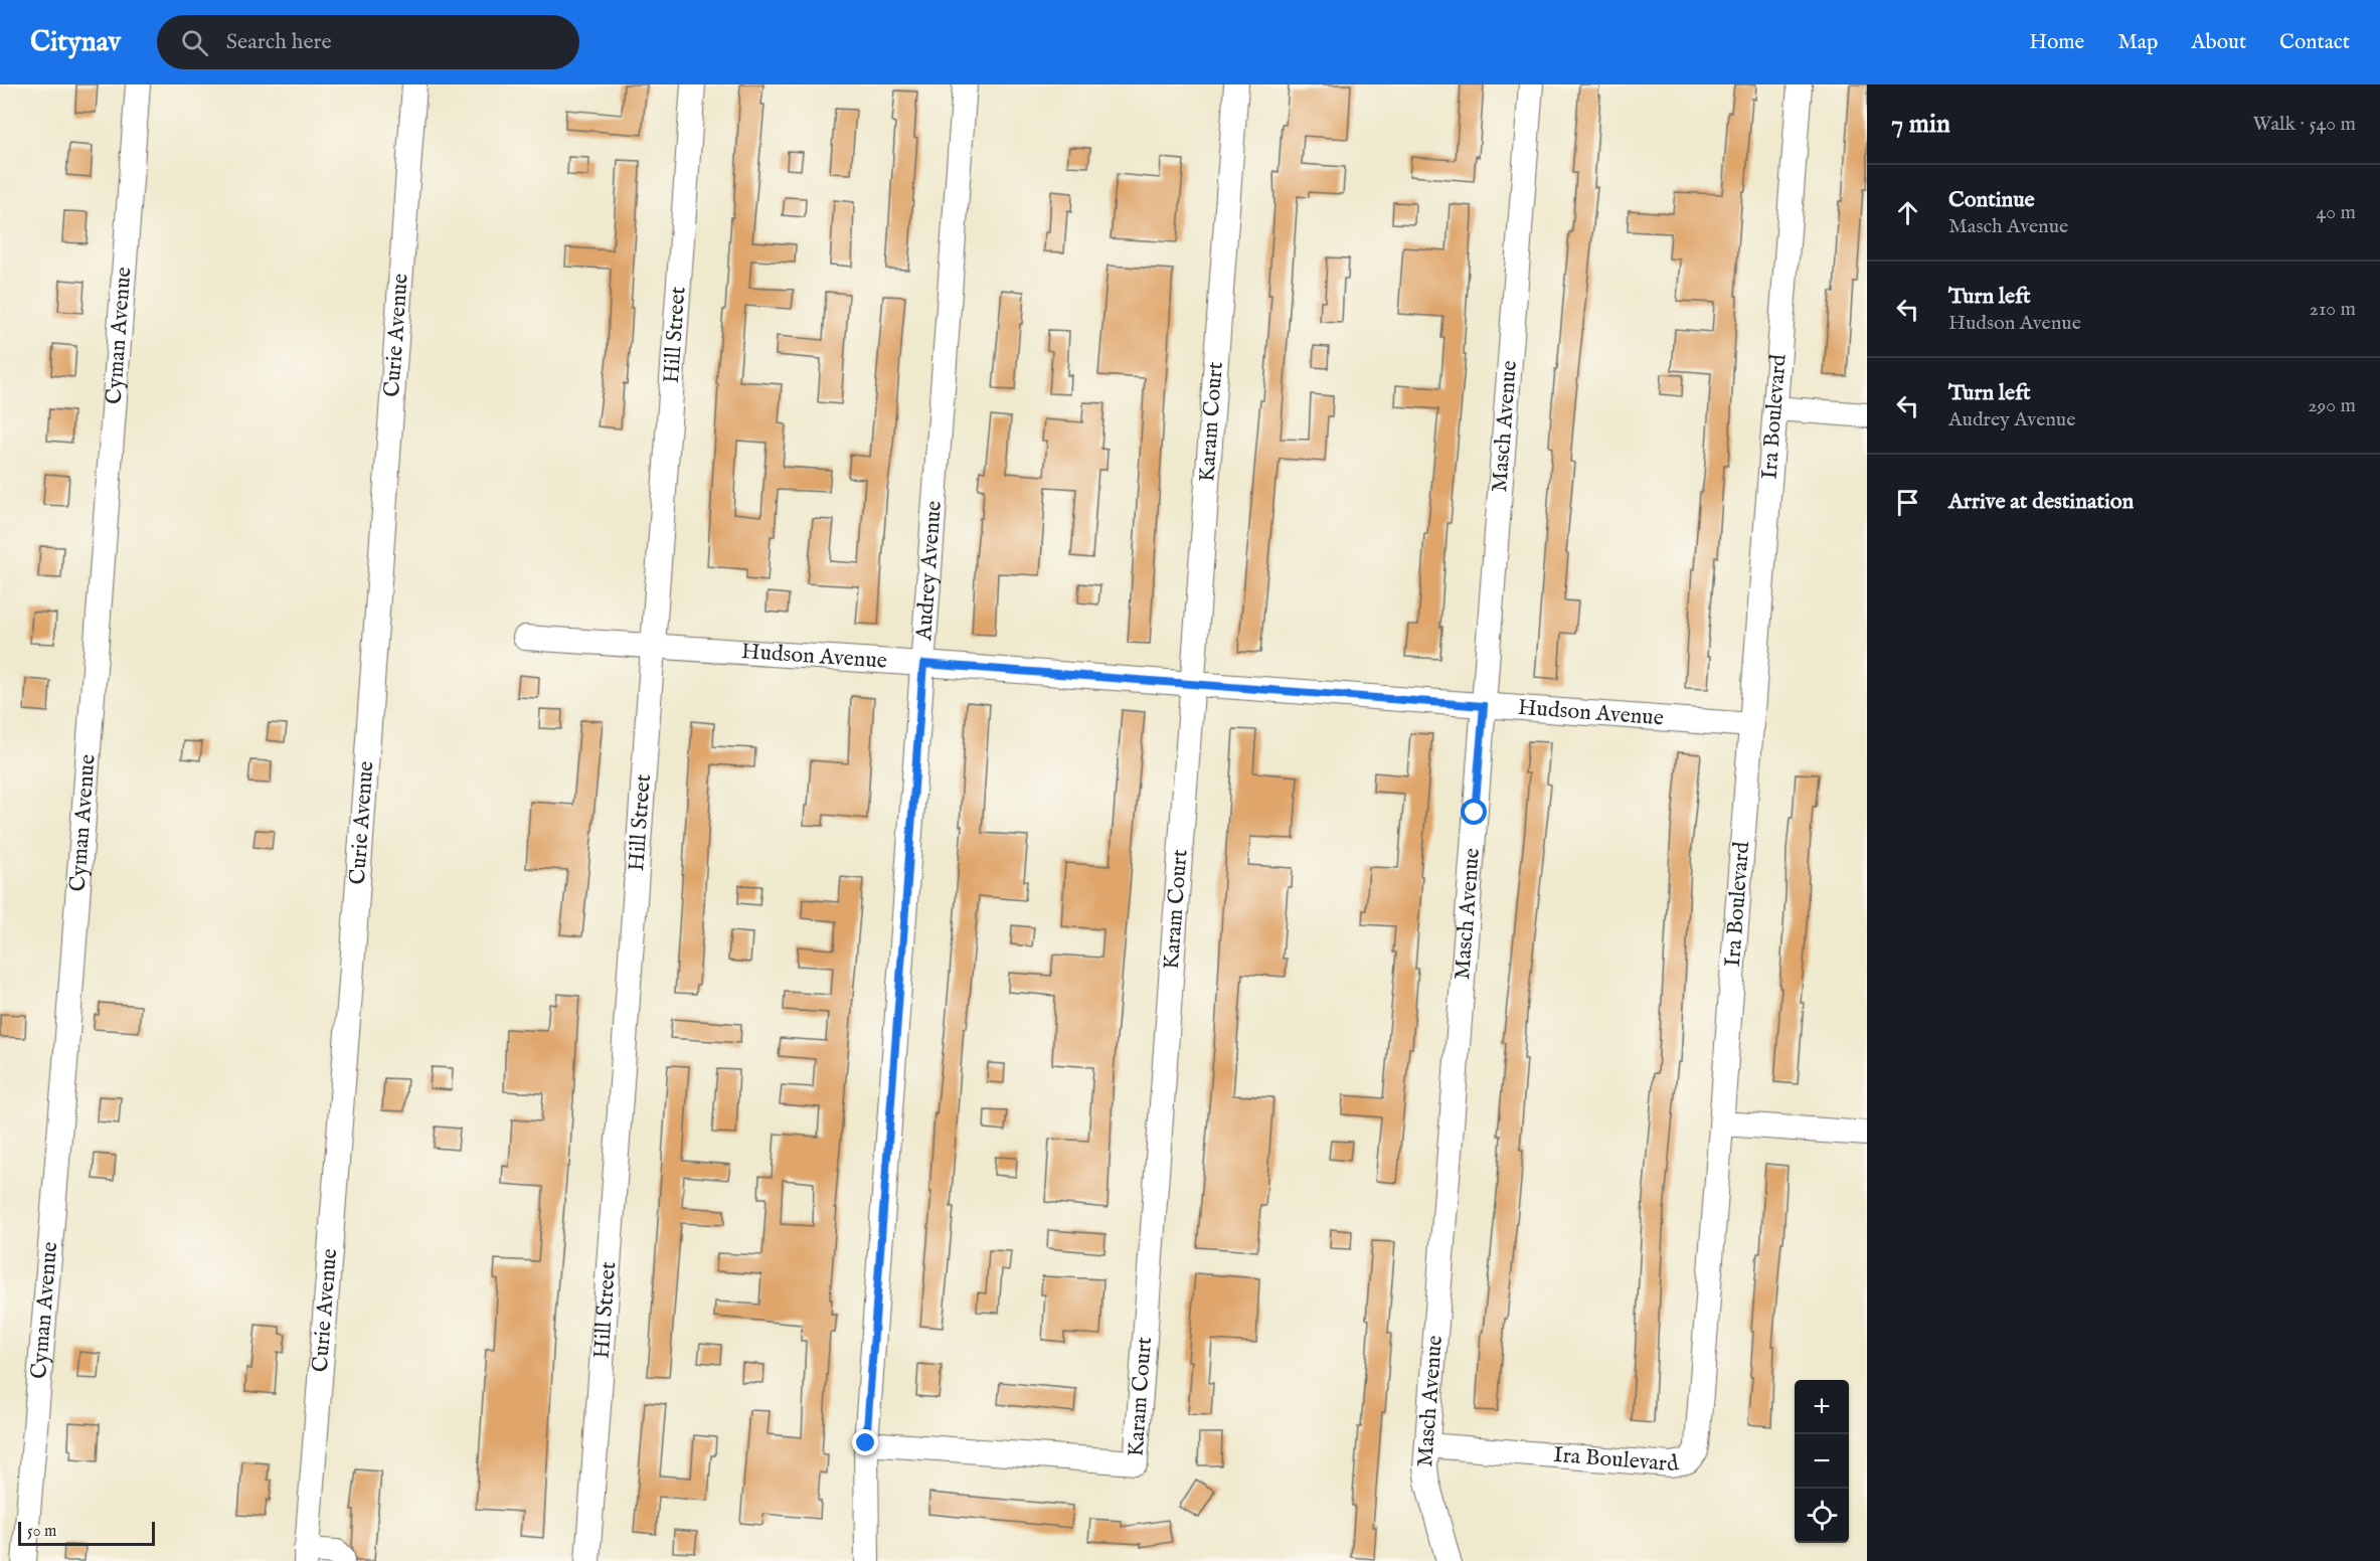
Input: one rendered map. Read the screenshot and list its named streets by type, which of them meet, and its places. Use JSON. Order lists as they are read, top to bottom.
{
  "streets": {
    "street": [
      "Cyman Avenue",
      "Curie Avenue",
      "Hill Street",
      "Ira Boulevard",
      "Karam Court",
      "Masch Avenue",
      "Audrey Avenue",
      "Hudson Avenue"
    ]
  },
  "crossings": [
    ["Hill Street", "Hudson Avenue"],
    ["Ira Boulevard", "Masch Avenue"],
    ["Ira Boulevard", "Hudson Avenue"],
    ["Karam Court", "Audrey Avenue"],
    ["Karam Court", "Hudson Avenue"],
    ["Masch Avenue", "Hudson Avenue"],
    ["Audrey Avenue", "Hudson Avenue"]
  ],
  "scale_bar": "50 m",
  "page": {
    "header": "Citynav",
    "search": "Search here",
    "nav": [
      "Home",
      "Map",
      "About",
      "Contact"
    ],
    "heading": ["7 min", "Walk · 540 m"],
    "list": [
      ["Continue", "Masch Avenue", "40 m"],
      ["Turn left", "Hudson Avenue", "210 m"],
      ["Turn left", "Audrey Avenue", "290 m"],
      "Arrive at destination"
    ],
    "map_buttons": ["+", "−"],
    "scale": "50 m"
  }
}
